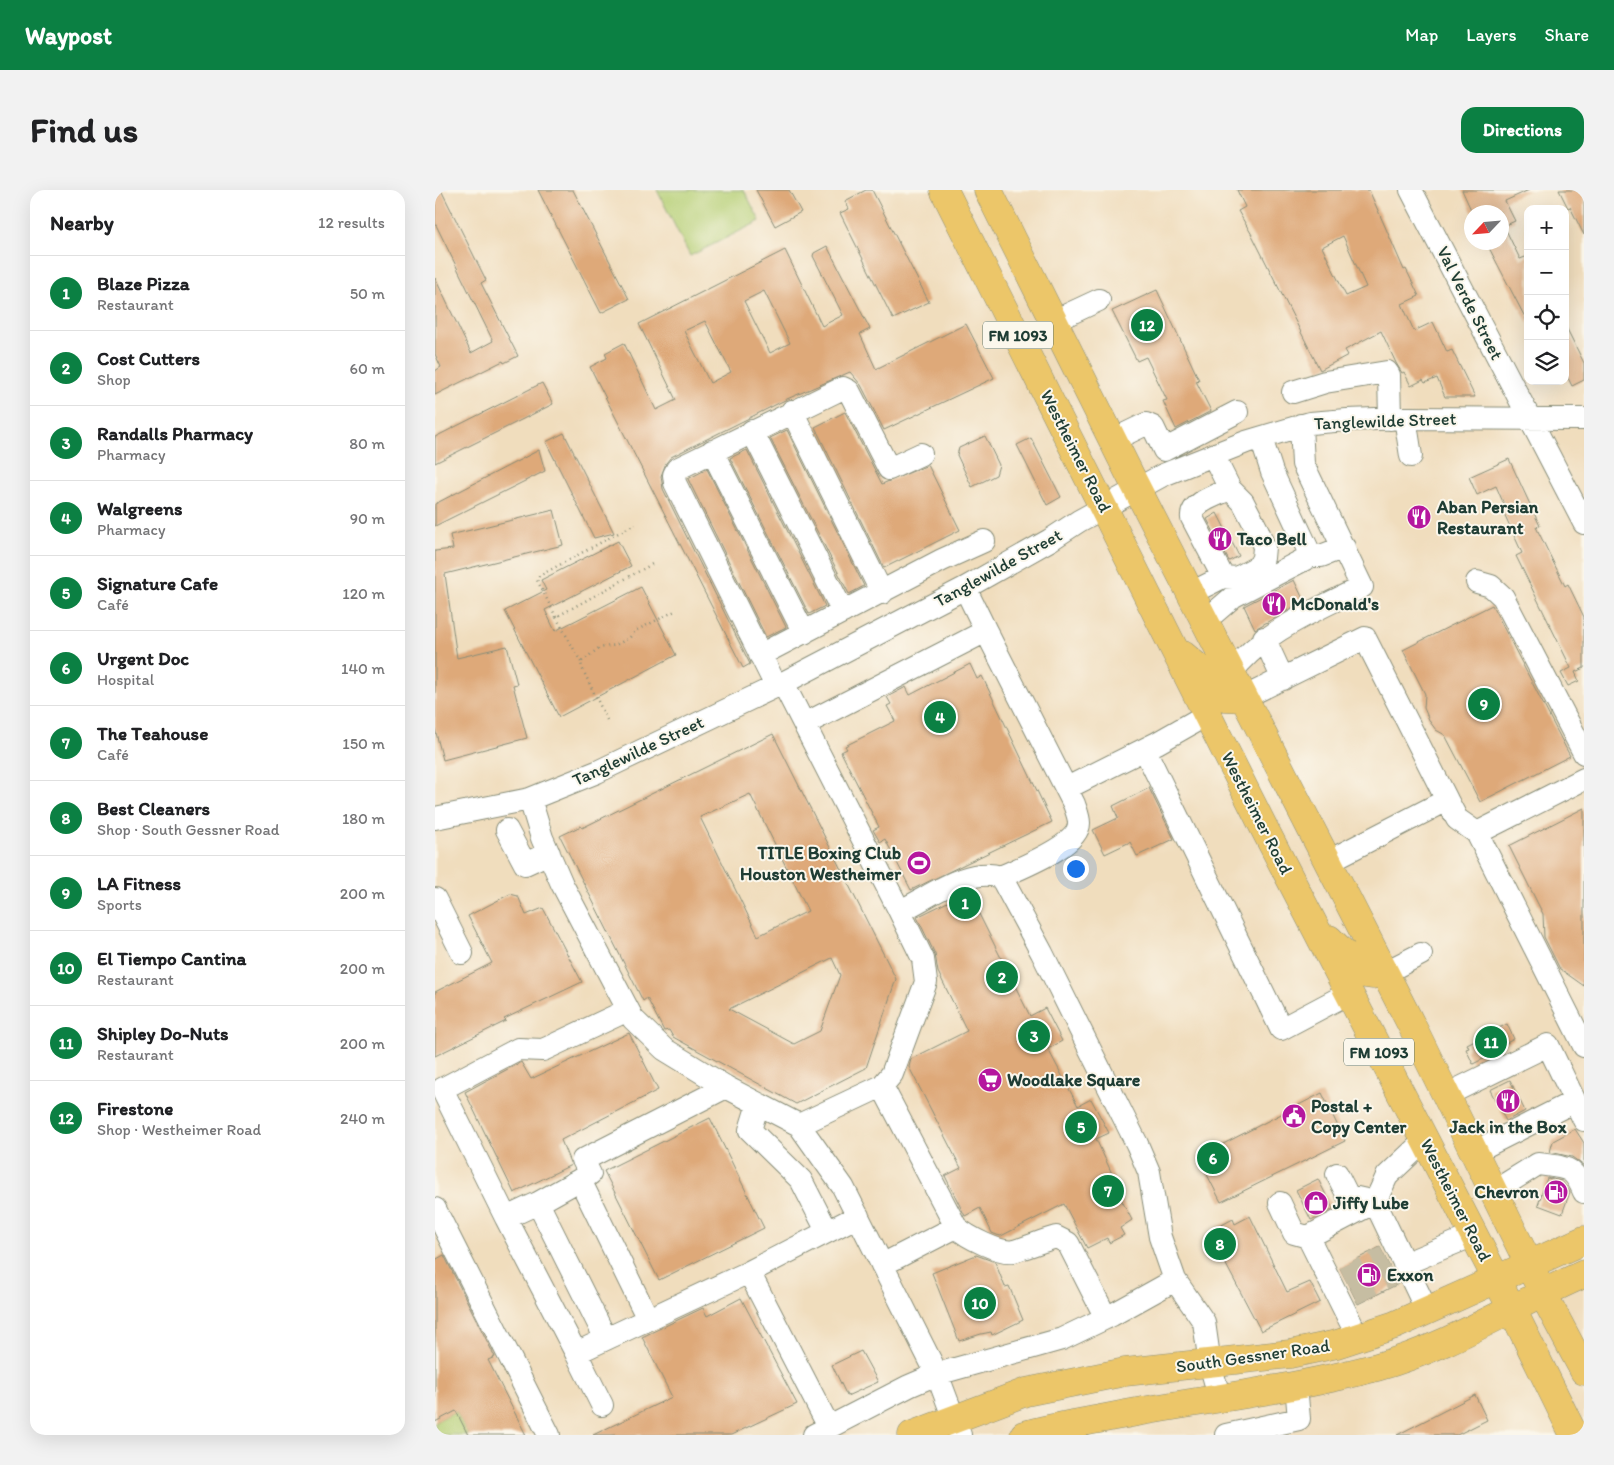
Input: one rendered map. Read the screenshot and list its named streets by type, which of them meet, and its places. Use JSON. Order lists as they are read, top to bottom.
{
  "streets": {
    "main road": ["FM 1093", "Westheimer Road", "South Gessner Road"],
    "street": ["Val Verde Street", "Tanglewilde Street"]
  },
  "crossings": [
    ["Val Verde Street", "Tanglewilde Street"],
    ["Tanglewilde Street", "Westheimer Road"],
    ["Westheimer Road", "South Gessner Road"]
  ],
  "places": {
    "restaurant": [
      "Aban Persian Restaurant",
      "Taco Bell",
      "McDonald's",
      "Jack in the Box"
    ],
    "sports": ["TITLE Boxing Club Houston Westheimer"],
    "supermarket": ["Woodlake Square"],
    "public building": ["Postal + Copy Center"],
    "fuel station": ["Chevron", "Exxon"],
    "shop": ["Jiffy Lube"]
  },
  "north": "bottom left",
  "page": {
    "header": "Waypost",
    "nav": ["Map", "Layers", "Share"],
    "buttons": "Directions",
    "title": "Find us",
    "heading": ["Nearby", "12 results"],
    "map_buttons": ["+", "−"],
    "list": [
      {
        "mark": "1",
        "name": "Blaze Pizza",
        "note": "Restaurant",
        "value": "50 m"
      },
      {
        "mark": "2",
        "name": "Cost Cutters",
        "note": "Shop",
        "value": "60 m"
      },
      {
        "mark": "3",
        "name": "Randalls Pharmacy",
        "note": "Pharmacy",
        "value": "80 m"
      },
      {
        "mark": "4",
        "name": "Walgreens",
        "note": "Pharmacy",
        "value": "90 m"
      },
      {
        "mark": "5",
        "name": "Signature Cafe",
        "note": "Café",
        "value": "120 m"
      },
      {
        "mark": "6",
        "name": "Urgent Doc",
        "note": "Hospital",
        "value": "140 m"
      },
      {
        "mark": "7",
        "name": "The Teahouse",
        "note": "Café",
        "value": "150 m"
      },
      {
        "mark": "8",
        "name": "Best Cleaners",
        "note": "Shop · South Gessner Road",
        "value": "180 m"
      },
      {
        "mark": "9",
        "name": "LA Fitness",
        "note": "Sports",
        "value": "200 m"
      },
      {
        "mark": "10",
        "name": "El Tiempo Cantina",
        "note": "Restaurant",
        "value": "200 m"
      },
      {
        "mark": "11",
        "name": "Shipley Do-Nuts",
        "note": "Restaurant",
        "value": "200 m"
      },
      {
        "mark": "12",
        "name": "Firestone",
        "note": "Shop · Westheimer Road",
        "value": "240 m"
      }
    ],
    "pins": [
      "12",
      "9",
      "4",
      "1",
      "2",
      "3",
      "11",
      "5",
      "6",
      "7",
      "8",
      "10"
    ]
  }
}
